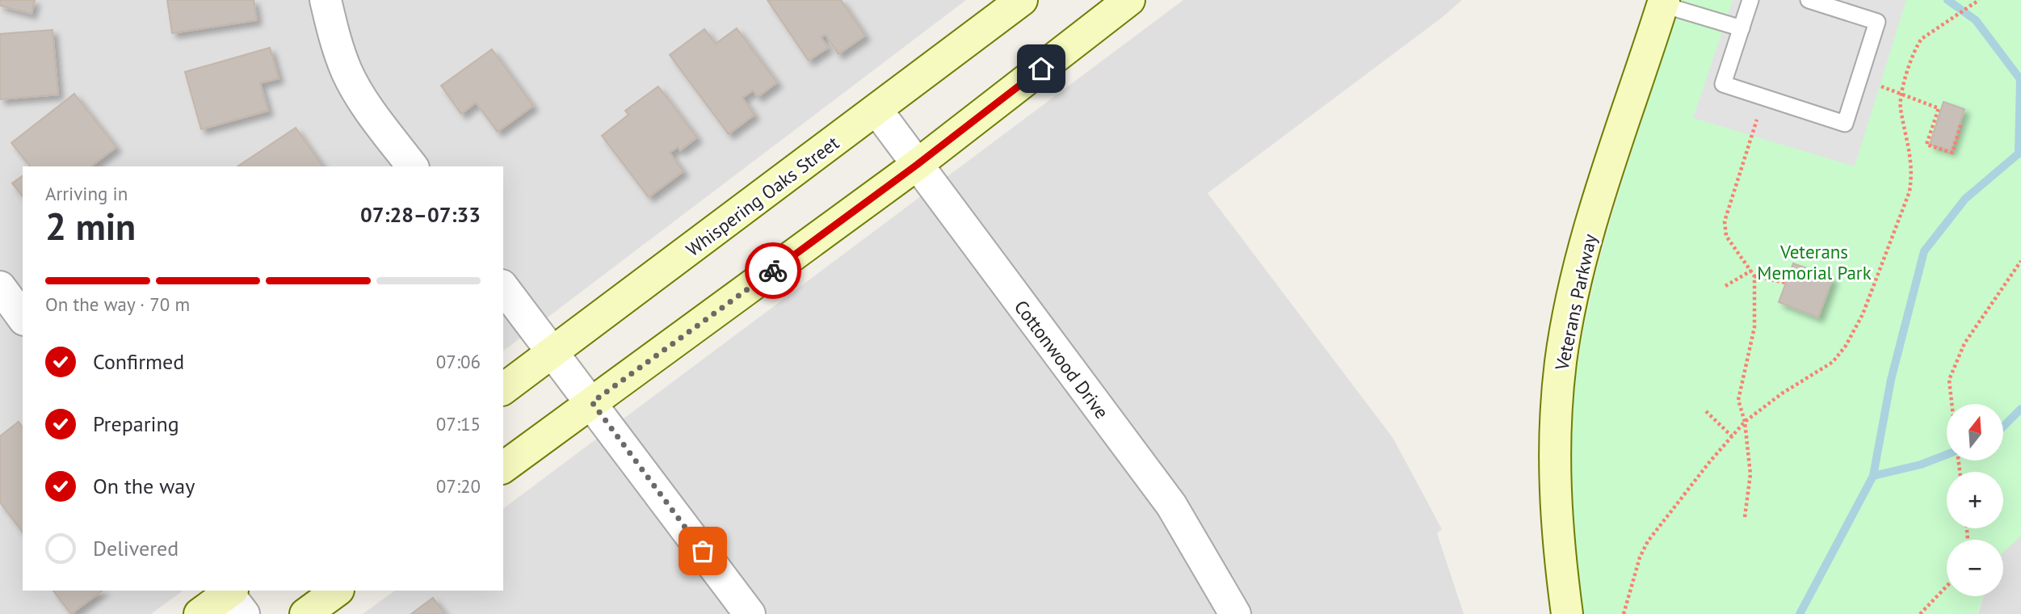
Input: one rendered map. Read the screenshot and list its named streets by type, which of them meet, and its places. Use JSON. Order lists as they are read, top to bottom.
{
  "streets": {
    "street": ["Whispering Oaks Street", "Veterans Parkway", "Cottonwood Drive"]
  },
  "crossings": [
    ["Whispering Oaks Street", "Cottonwood Drive"]
  ],
  "parks": ["Veterans Memorial Park"],
  "north": "top",
  "page": {
    "heading": ["2 min", "Arriving in", "07:28–07:33"],
    "bar": "On the way · 70 m",
    "list": [
      ["Confirmed", "07:06"],
      ["Preparing", "07:15"],
      ["On the way", "07:20"],
      "Delivered"
    ],
    "map_buttons": ["+", "−"]
  }
}
